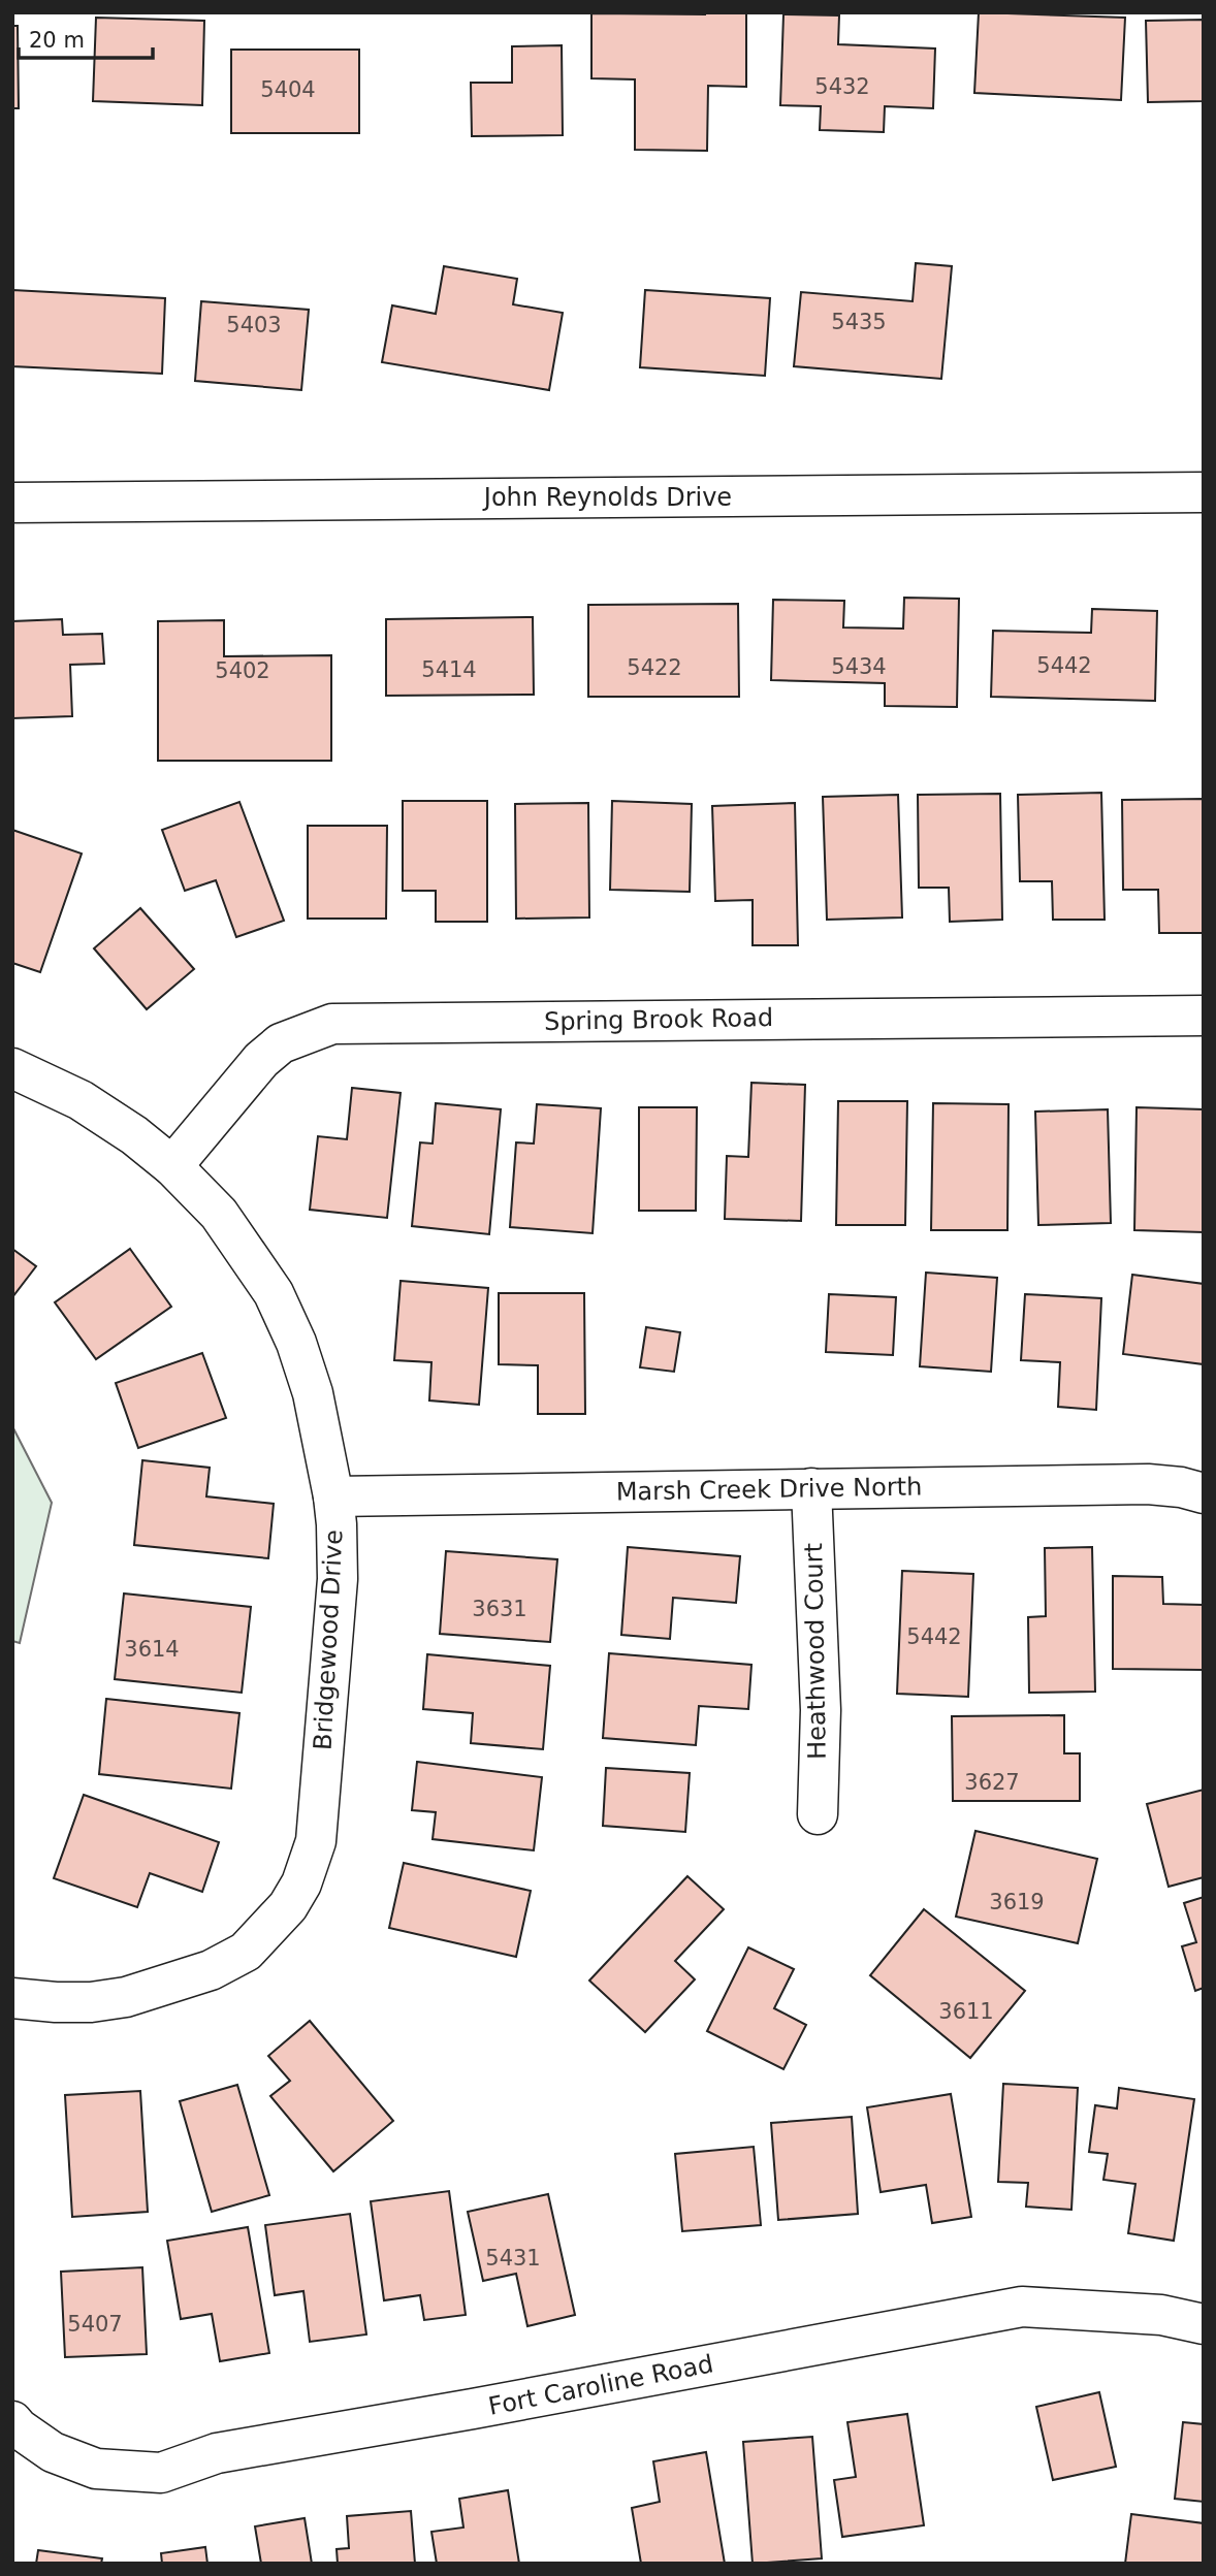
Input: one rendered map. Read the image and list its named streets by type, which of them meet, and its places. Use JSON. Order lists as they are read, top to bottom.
{
  "streets": {
    "street": [
      "John Reynolds Drive",
      "Spring Brook Road",
      "Marsh Creek Drive North",
      "Bridgewood Drive",
      "Heathwood Court",
      "Fort Caroline Road"
    ]
  },
  "crossings": [
    ["Spring Brook Road", "Bridgewood Drive"],
    ["Marsh Creek Drive North", "Bridgewood Drive"],
    ["Marsh Creek Drive North", "Heathwood Court"]
  ],
  "house_numbers": [
    "5432",
    "5404",
    "5435",
    "5403",
    "5442",
    "5434",
    "5422",
    "5414",
    "5402",
    "3631",
    "5442",
    "3614",
    "3627",
    "3619",
    "3611",
    "5431",
    "5407"
  ],
  "scale_bar": "20 m"
}
